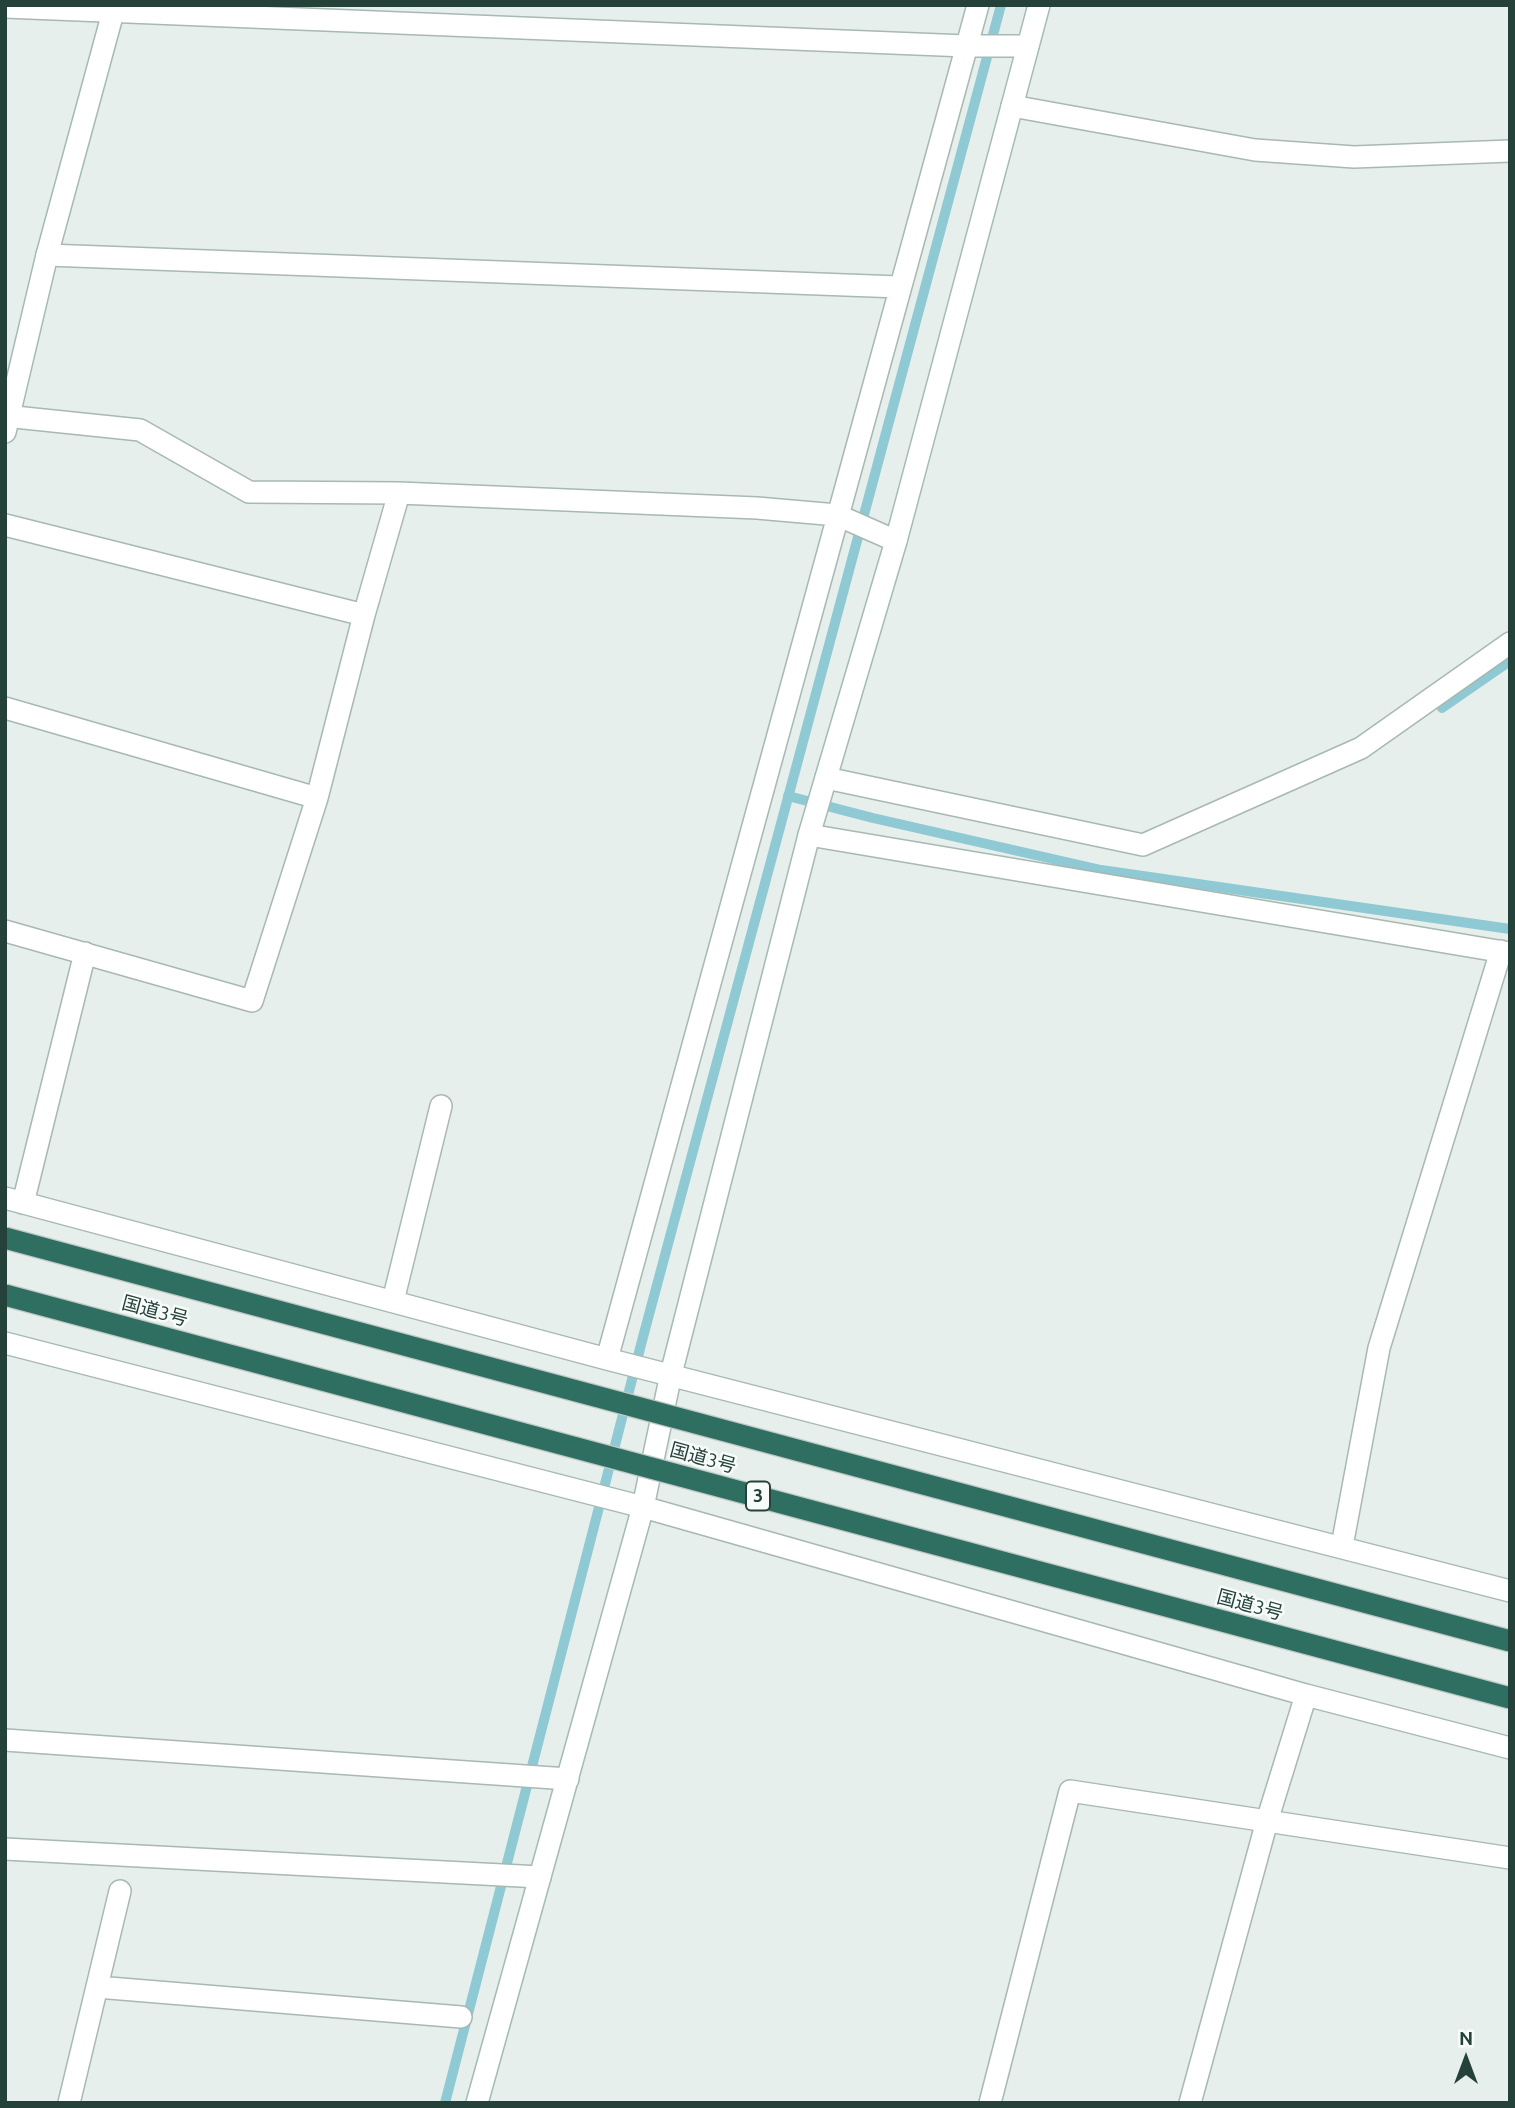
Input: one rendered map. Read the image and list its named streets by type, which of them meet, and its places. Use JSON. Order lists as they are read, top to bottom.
{
  "streets": {
    "highway": ["国道3号", "3"]
  },
  "north": "top"
}
